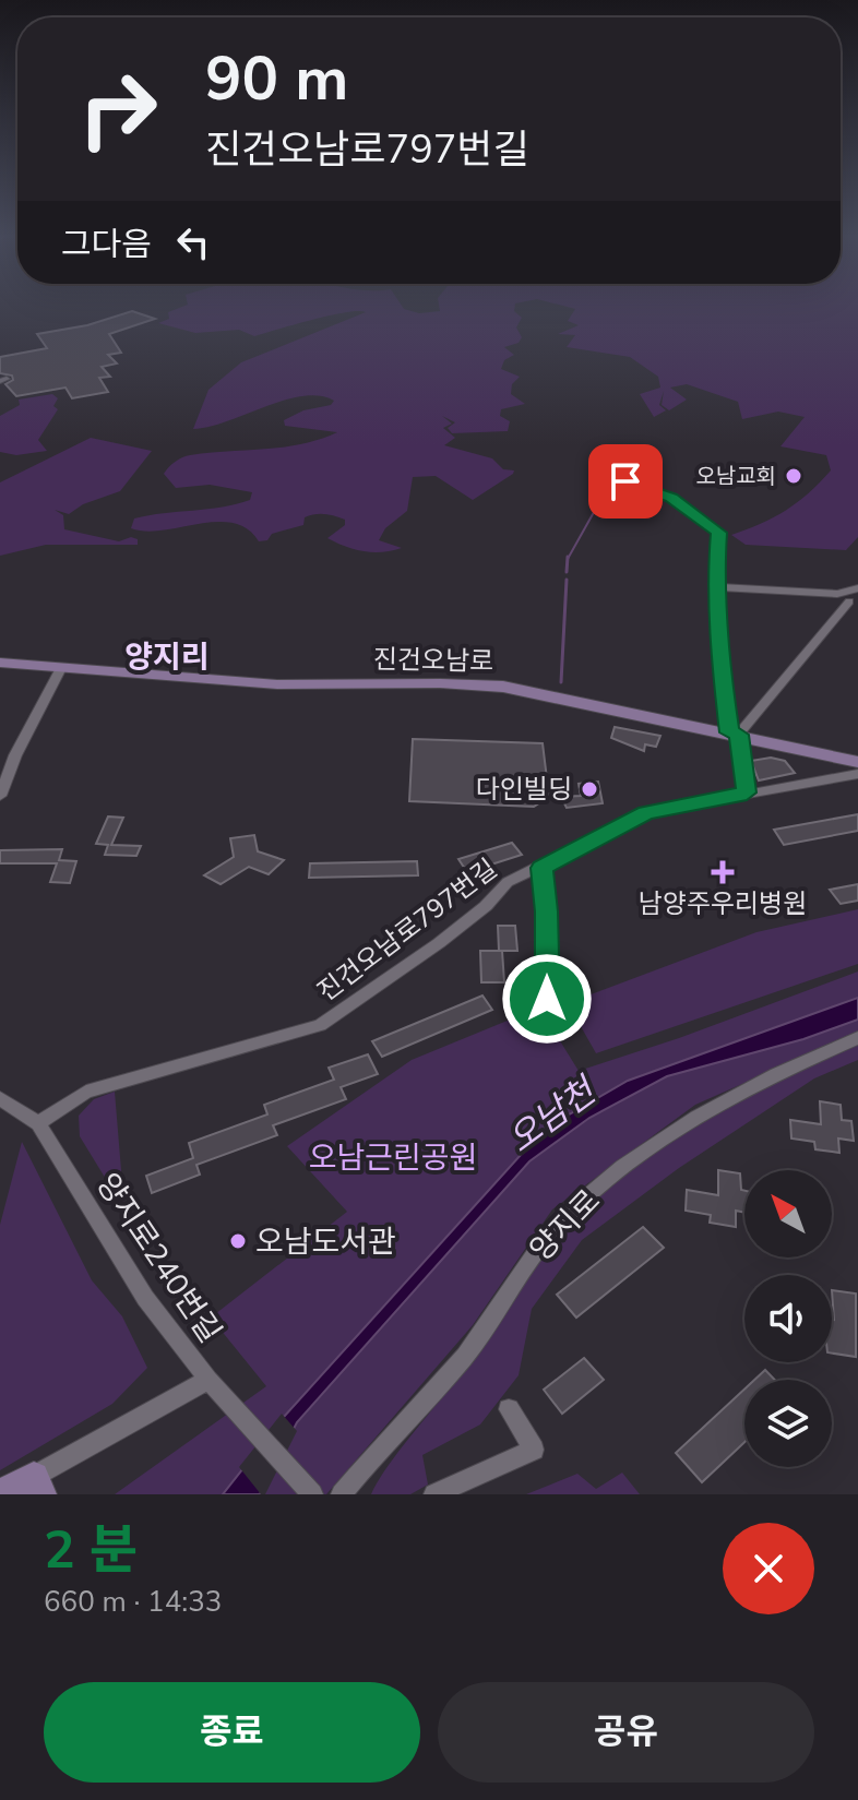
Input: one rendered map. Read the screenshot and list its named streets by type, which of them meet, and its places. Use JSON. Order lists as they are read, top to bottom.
{
  "streets": {
    "main road": ["진건오남로"],
    "street": ["진건오남로797번길", "양지로", "양지로240번길"]
  },
  "crossings": [
    ["진건오남로797번길", "양지로240번길"]
  ],
  "districts": ["양지리"],
  "water": ["오남천"],
  "parks": ["오남근린공원"],
  "places": {
    "other": ["오남교회", "다인빌딩", "오남도서관"],
    "health": ["남양주우리병원"]
  },
  "north": "top left",
  "page": {
    "turn": ["90 m", "진건오남로797번길"],
    "then": "그다음",
    "heading": ["2 분", "660 m · 14:33"],
    "buttons": ["종료", "공유"]
  }
}
